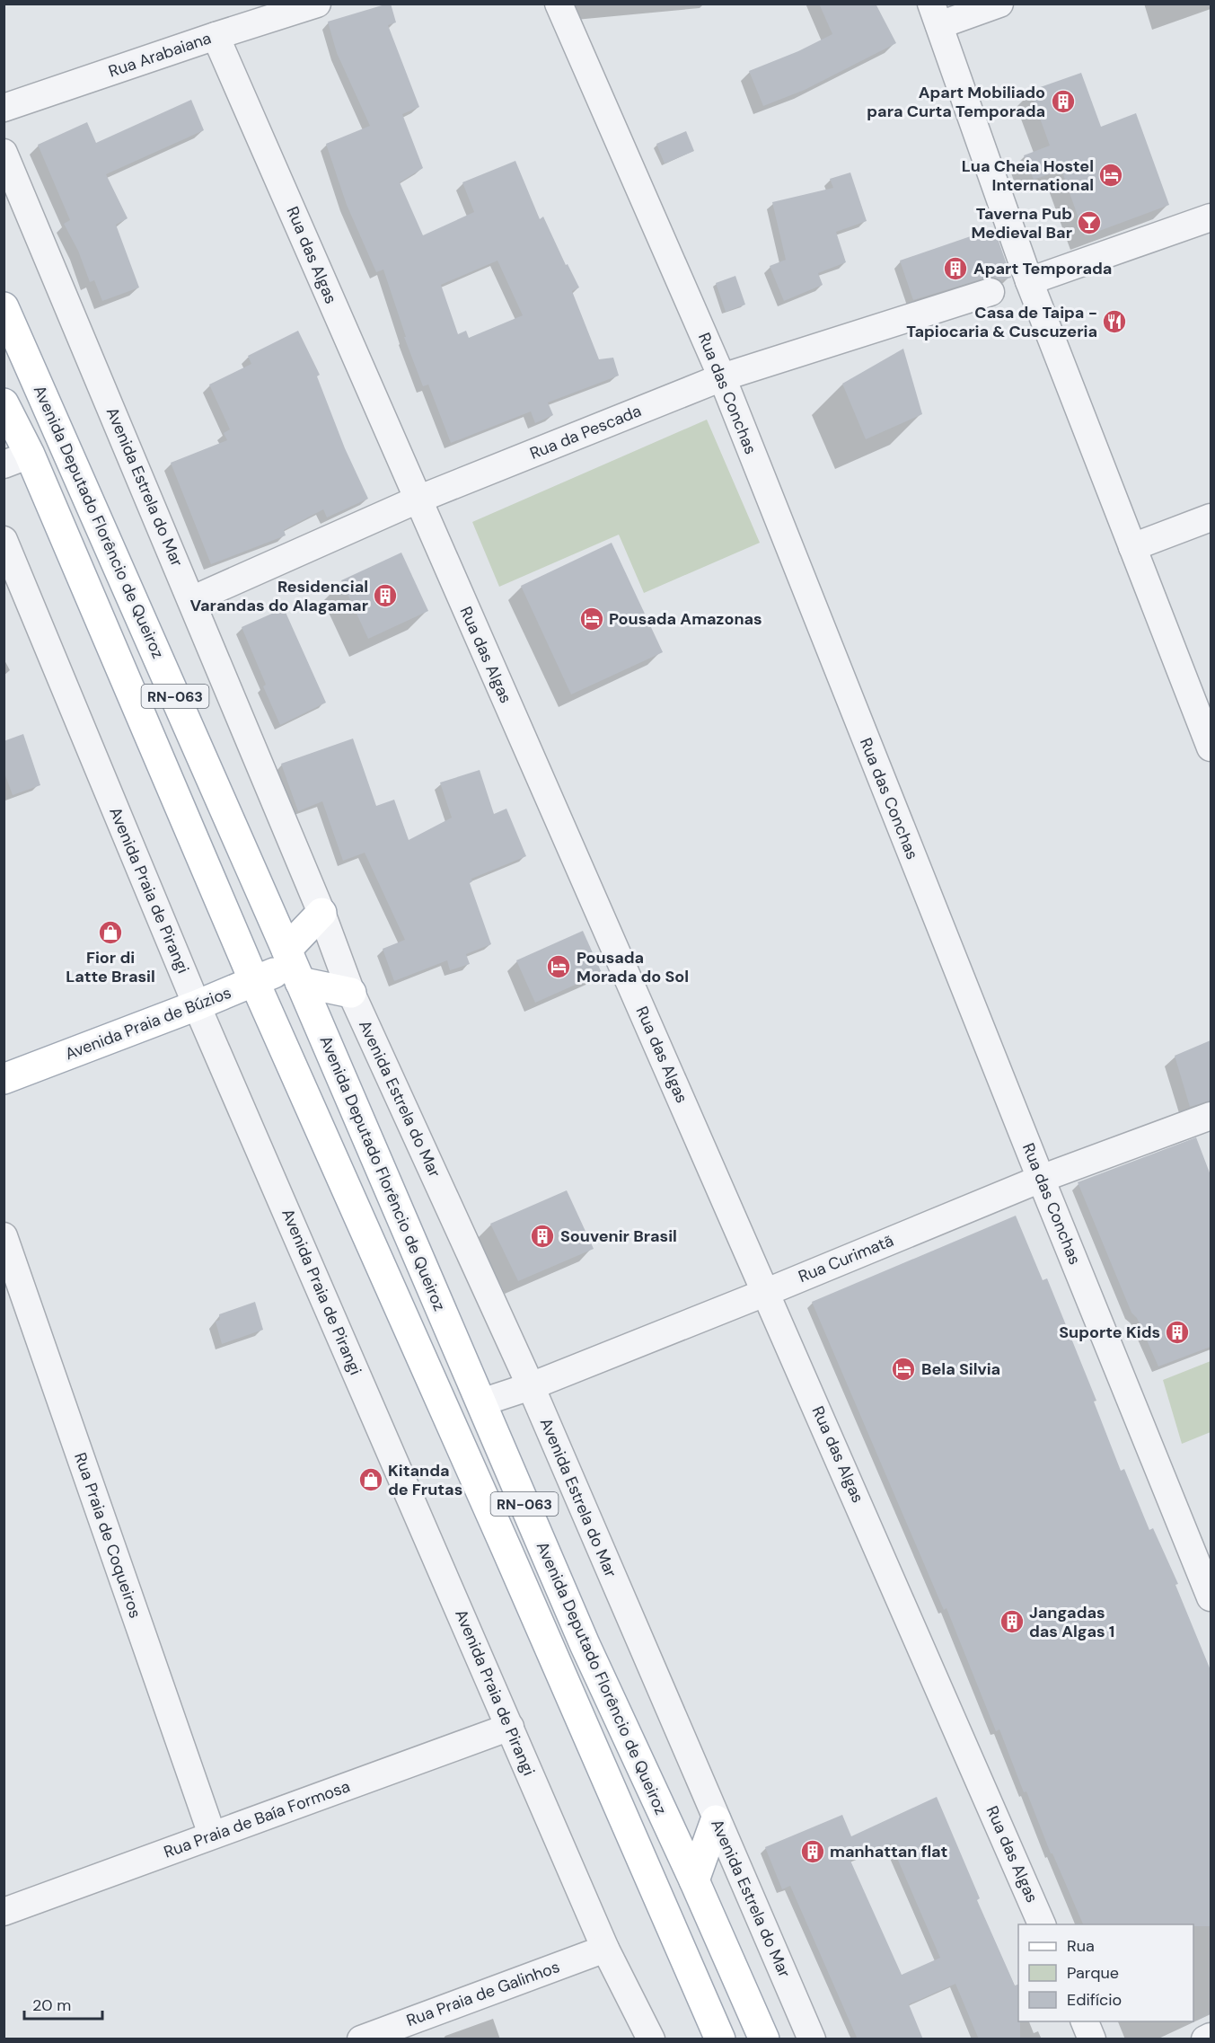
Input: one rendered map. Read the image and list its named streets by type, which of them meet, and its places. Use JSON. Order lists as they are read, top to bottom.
{
  "streets": {
    "main road": ["Avenida Deputado Florêncio de Queiroz", "RN-063", "Avenida Praia de Búzios"],
    "street": [
      "Rua Arabaiana",
      "Rua das Algas",
      "Rua das Conchas",
      "Rua da Pescada",
      "Avenida Estrela do Mar",
      "Avenida Praia de Pirangi",
      "Rua Curimatã",
      "Rua Praia de Coqueiros",
      "Rua Praia de Baía Formosa",
      "Rua Praia de Galinhos"
    ]
  },
  "crossings": [
    ["Rua Arabaiana", "Rua das Algas"],
    ["Rua das Algas", "Rua da Pescada"],
    ["Rua das Algas", "Rua Curimatã"],
    ["Rua das Conchas", "Rua da Pescada"],
    ["Rua das Conchas", "Rua Curimatã"],
    ["Rua da Pescada", "Avenida Estrela do Mar"],
    ["Avenida Estrela do Mar", "Rua Curimatã"],
    ["Avenida Deputado Florêncio de Queiroz", "Avenida Praia de Búzios"],
    ["Avenida Deputado Florêncio de Queiroz", "Rua Curimatã"],
    ["RN-063", "Avenida Praia de Búzios"],
    ["Avenida Praia de Pirangi", "Avenida Praia de Búzios"],
    ["Avenida Praia de Pirangi", "Rua Praia de Baía Formosa"],
    ["Avenida Praia de Pirangi", "Rua Praia de Galinhos"],
    ["Rua Praia de Coqueiros", "Rua Praia de Baía Formosa"]
  ],
  "places": {
    "building": [
      "Apart Mobiliado para Curta Temporada",
      "Apart Temporada",
      "Residencial Varandas do Alagamar",
      "Souvenir Brasil",
      "Suporte Kids",
      "Jangadas das Algas 1",
      "manhattan flat"
    ],
    "hotel": [
      "Lua Cheia Hostel International",
      "Pousada Amazonas",
      "Pousada Morada do Sol",
      "Bela Silvia"
    ],
    "bar": ["Taverna Pub Medieval Bar"],
    "restaurant": ["Casa de Taipa - Tapiocaria & Cuscuzeria"],
    "shop": ["Fior di Latte Brasil", "Kitanda de Frutas"]
  },
  "legend": ["Rua", "Parque", "Edifício"],
  "scale_bar": "20 m"
}
